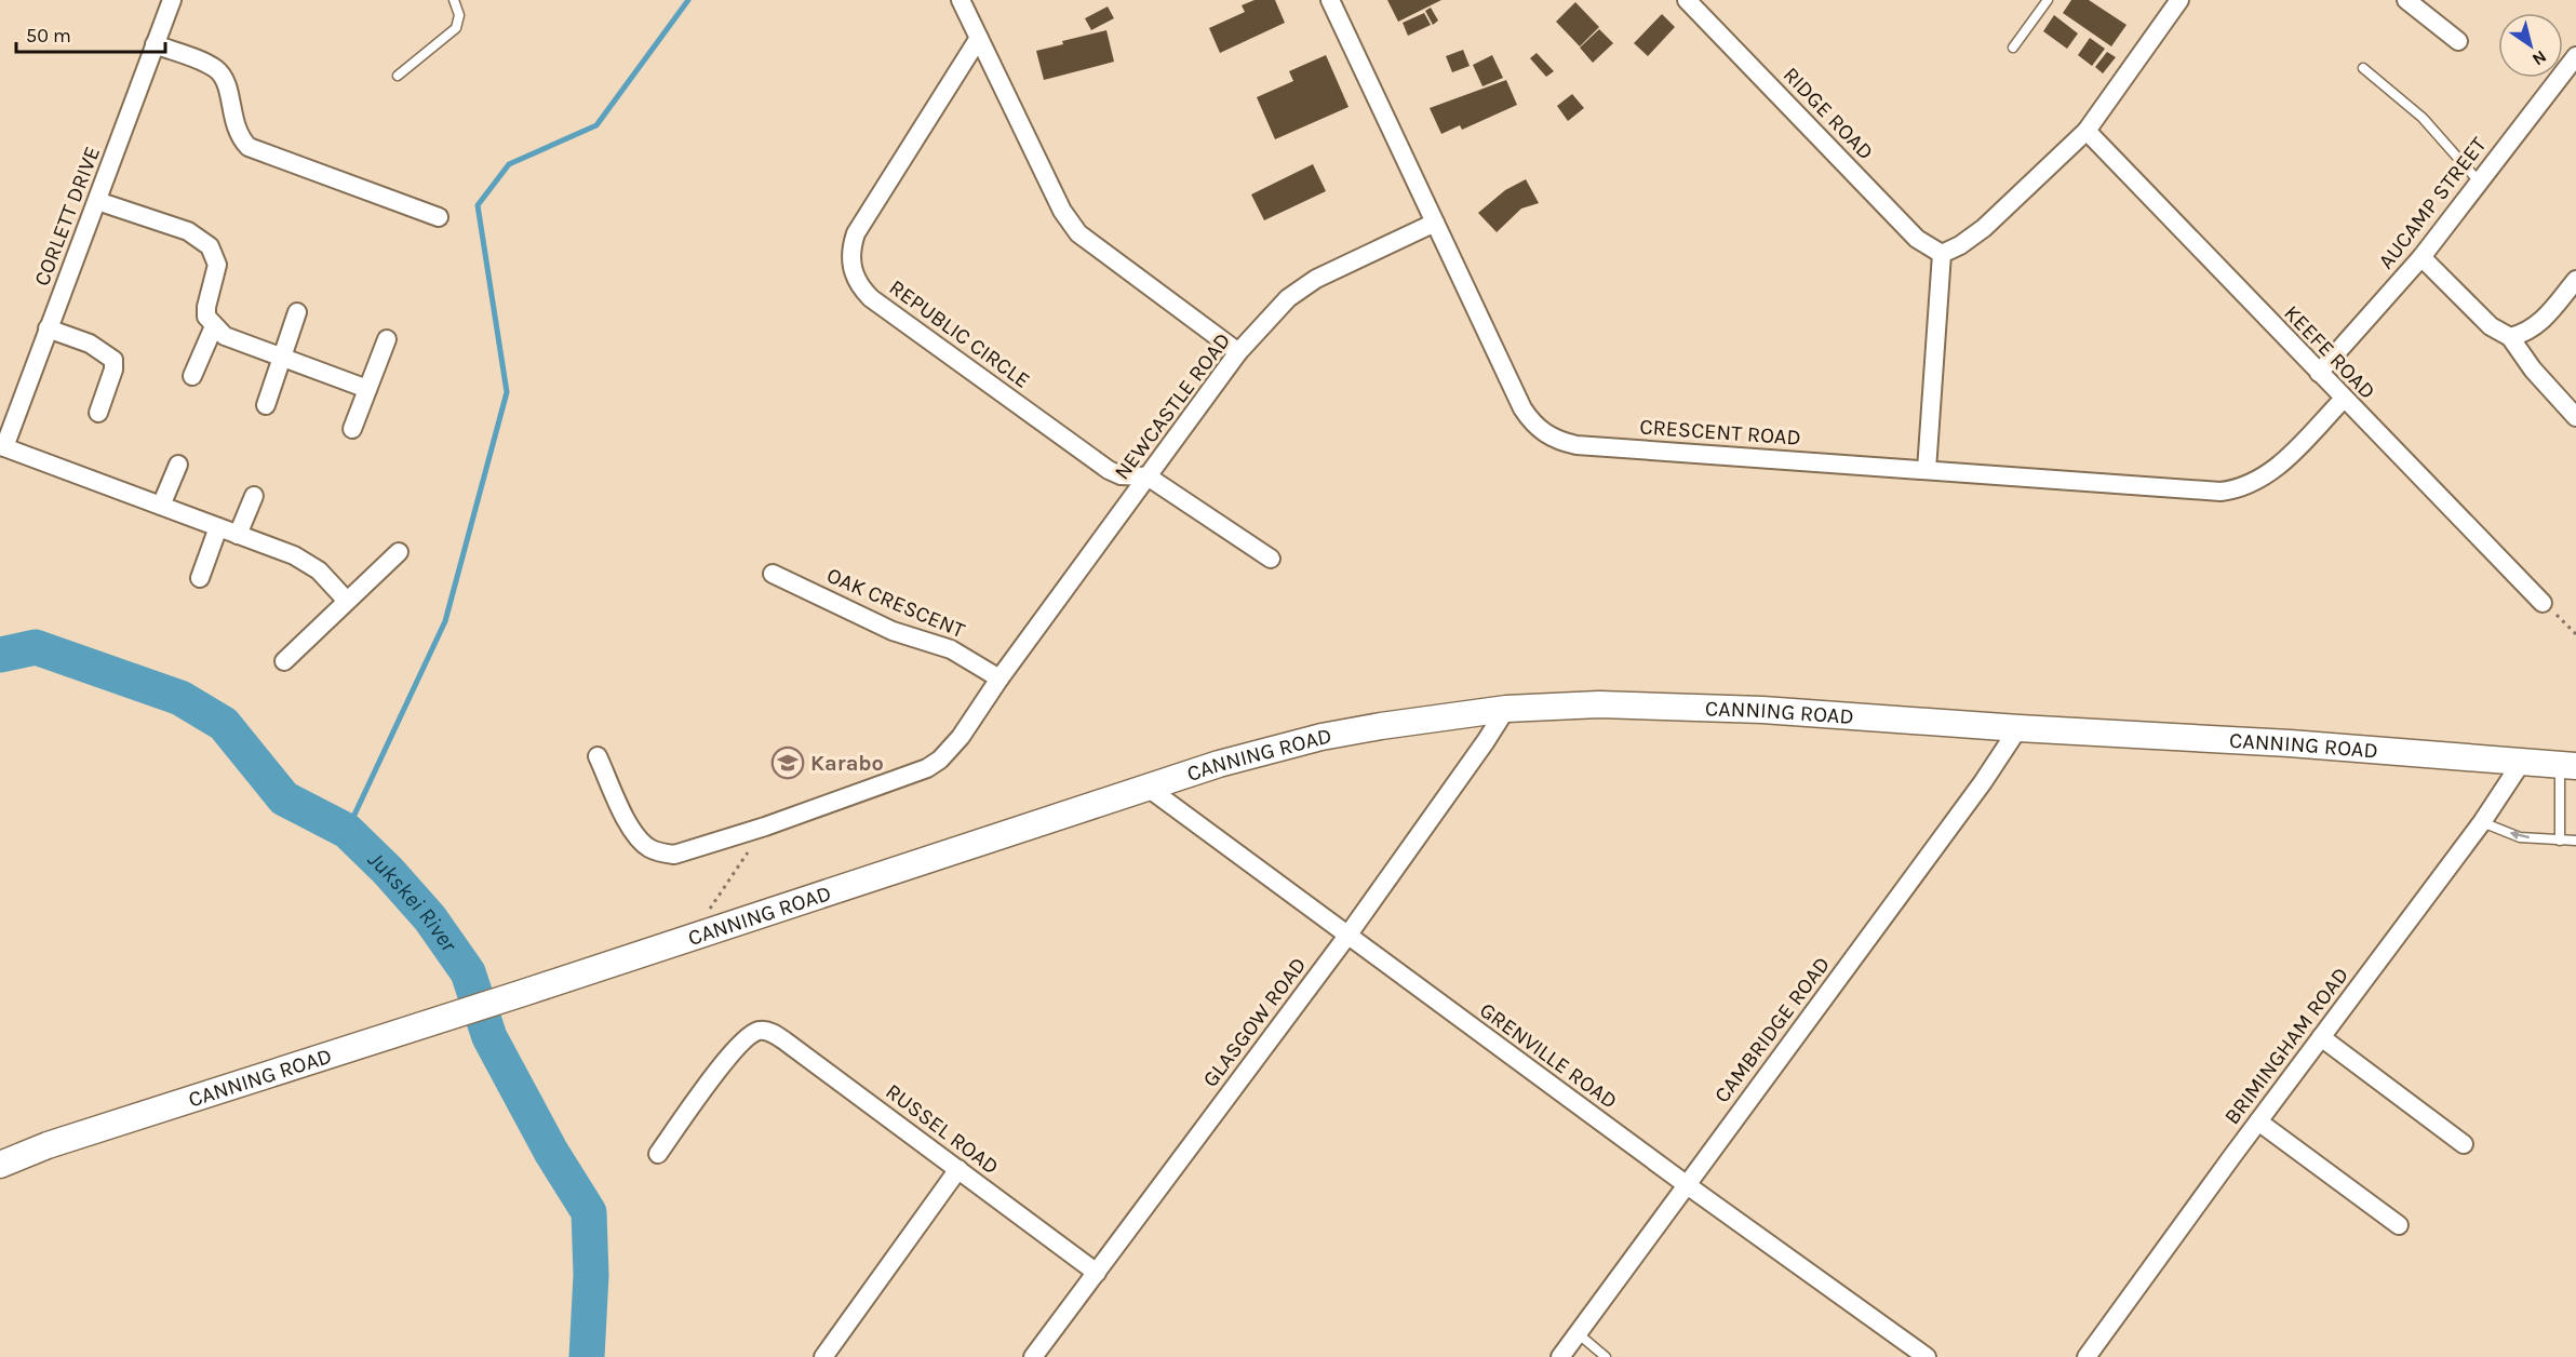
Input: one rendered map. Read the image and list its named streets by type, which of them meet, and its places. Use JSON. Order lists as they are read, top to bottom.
{
  "streets": {
    "main road": ["CANNING ROAD"],
    "street": [
      "RIDGE ROAD",
      "AUCAMP STREET",
      "CORLETT DRIVE",
      "REPUBLIC CIRCLE",
      "KEEFE ROAD",
      "NEWCASTLE ROAD",
      "CRESCENT ROAD",
      "OAK CRESCENT",
      "GLASGOW ROAD",
      "CAMBRIDGE ROAD",
      "BRIMINGHAM ROAD",
      "GRENVILLE ROAD",
      "RUSSEL ROAD"
    ]
  },
  "crossings": [
    ["AUCAMP STREET", "KEEFE ROAD"],
    ["REPUBLIC CIRCLE", "NEWCASTLE ROAD"],
    ["KEEFE ROAD", "CRESCENT ROAD"],
    ["NEWCASTLE ROAD", "CRESCENT ROAD"],
    ["NEWCASTLE ROAD", "OAK CRESCENT"],
    ["CANNING ROAD", "GLASGOW ROAD"],
    ["CANNING ROAD", "CAMBRIDGE ROAD"],
    ["CANNING ROAD", "BRIMINGHAM ROAD"],
    ["CANNING ROAD", "GRENVILLE ROAD"],
    ["GLASGOW ROAD", "GRENVILLE ROAD"],
    ["GLASGOW ROAD", "RUSSEL ROAD"],
    ["CAMBRIDGE ROAD", "GRENVILLE ROAD"]
  ],
  "water": ["Jukskei River"],
  "places": {
    "school or university": ["Karabo"]
  },
  "scale_bar": "50 m",
  "north": "bottom right"
}
